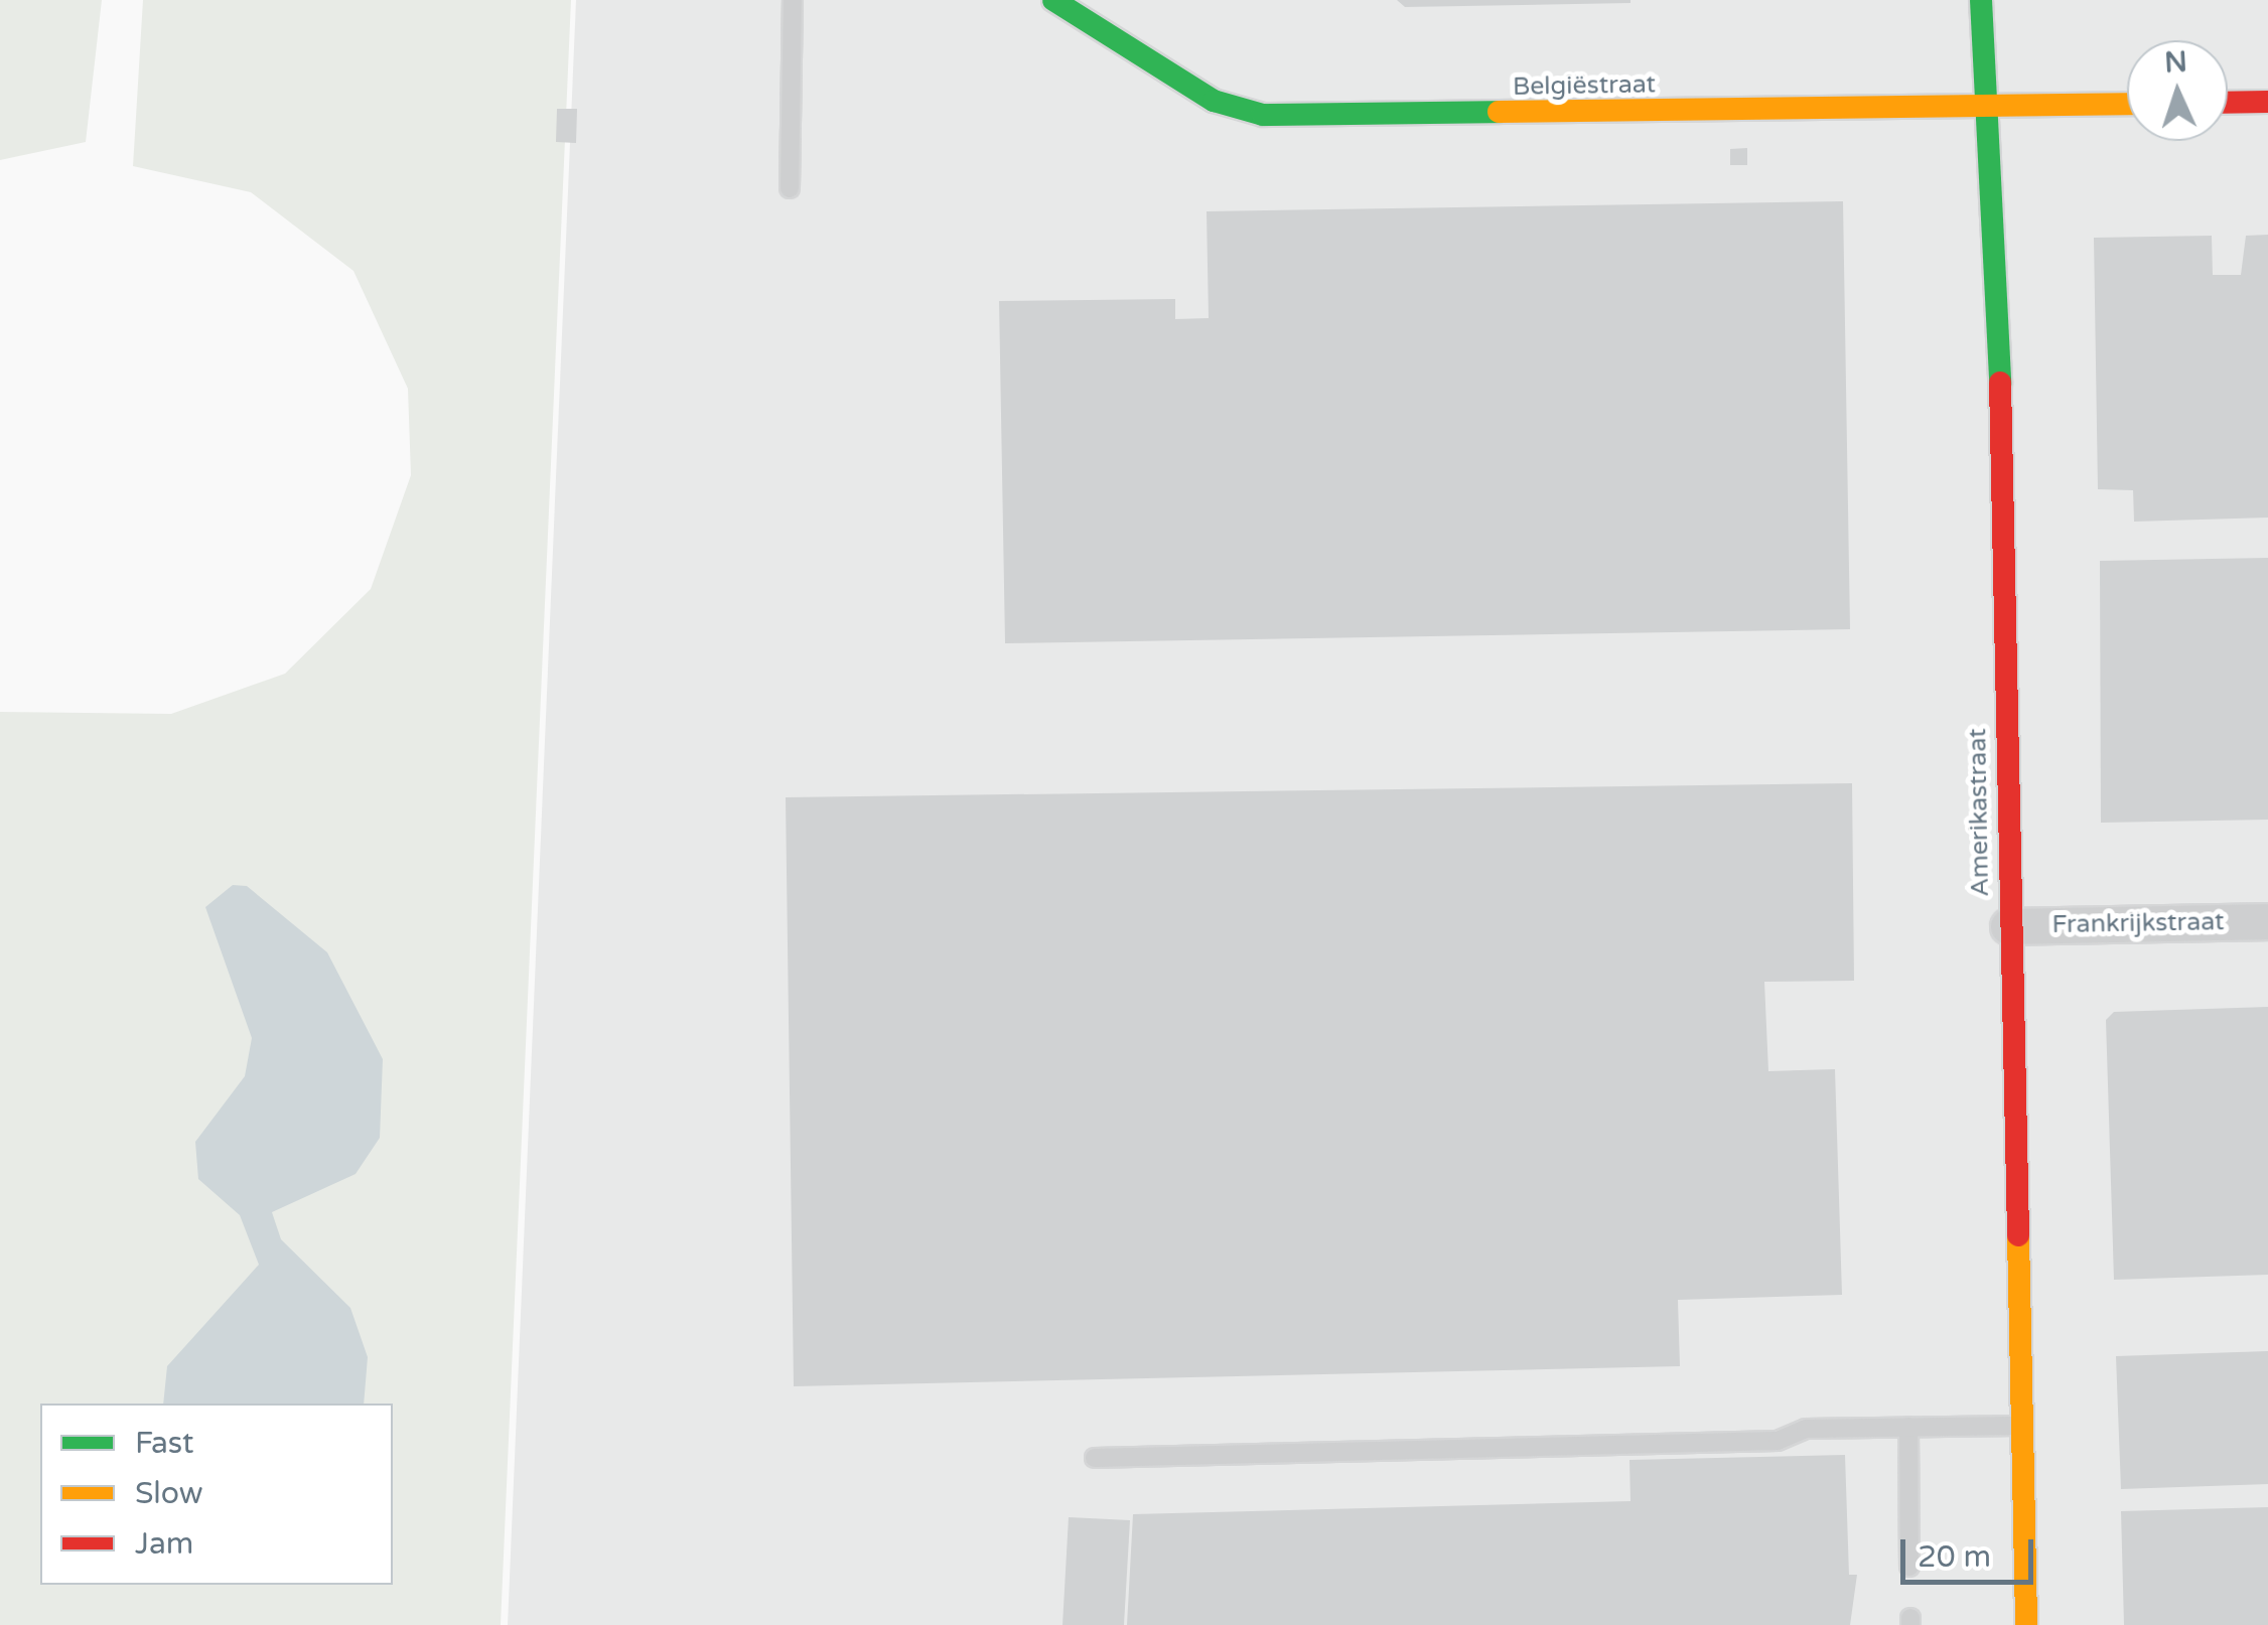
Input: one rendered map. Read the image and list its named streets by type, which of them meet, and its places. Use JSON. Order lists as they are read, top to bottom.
{
  "streets": {
    "street": ["Belgiëstraat", "Amerikastraat", "Frankrijkstraat"]
  },
  "crossings": [
    ["Belgiëstraat", "Amerikastraat"],
    ["Amerikastraat", "Frankrijkstraat"]
  ],
  "legend": ["Fast", "Slow", "Jam"],
  "scale_bar": "20 m",
  "north": "top"
}
